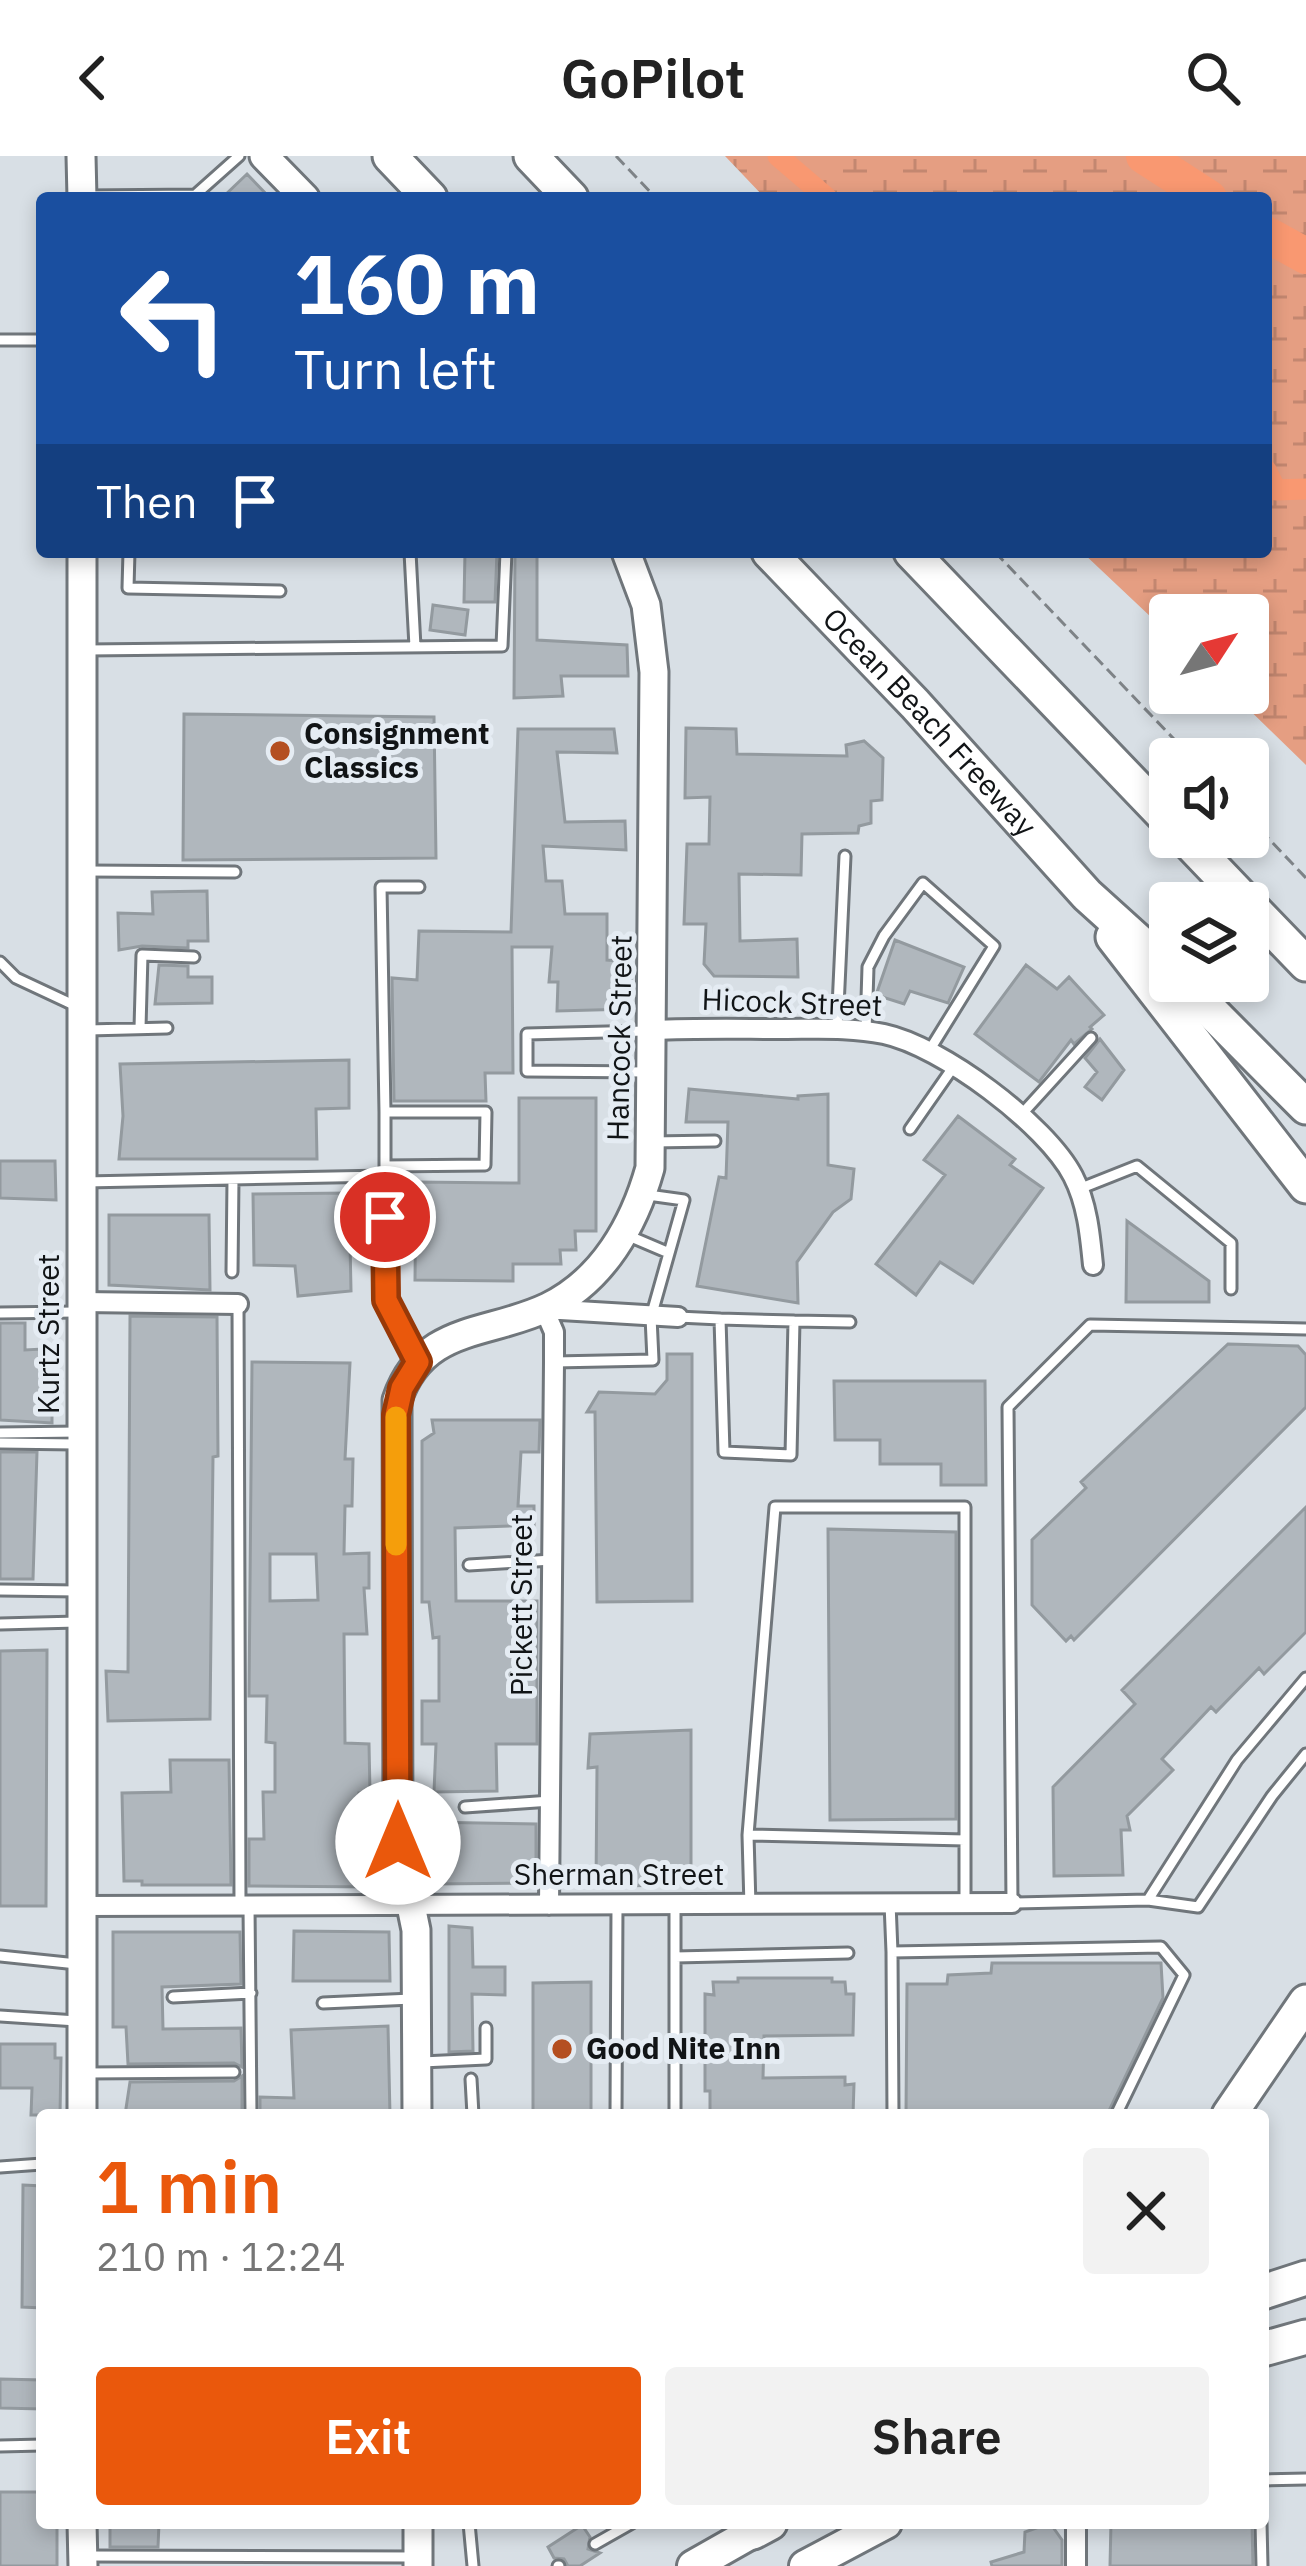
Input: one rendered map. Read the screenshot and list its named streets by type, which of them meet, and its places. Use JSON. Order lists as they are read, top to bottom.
{
  "streets": {
    "highway": ["Ocean Beach Freeway"],
    "street": [
      "Hicock Street",
      "Hancock Street",
      "Kurtz Street",
      "Pickett Street",
      "Sherman Street"
    ]
  },
  "crossings": [
    ["Hicock Street", "Hancock Street"],
    ["Hancock Street", "Pickett Street"],
    ["Kurtz Street", "Sherman Street"],
    ["Pickett Street", "Sherman Street"]
  ],
  "places": ["Consignment Classics", "Good Nite Inn"],
  "north": "top right",
  "page": {
    "header": "GoPilot",
    "turn": ["160 m", "Turn left"],
    "then": "Then",
    "heading": ["1 min", "210 m · 12:24"],
    "buttons": ["Exit", "Share"]
  }
}
